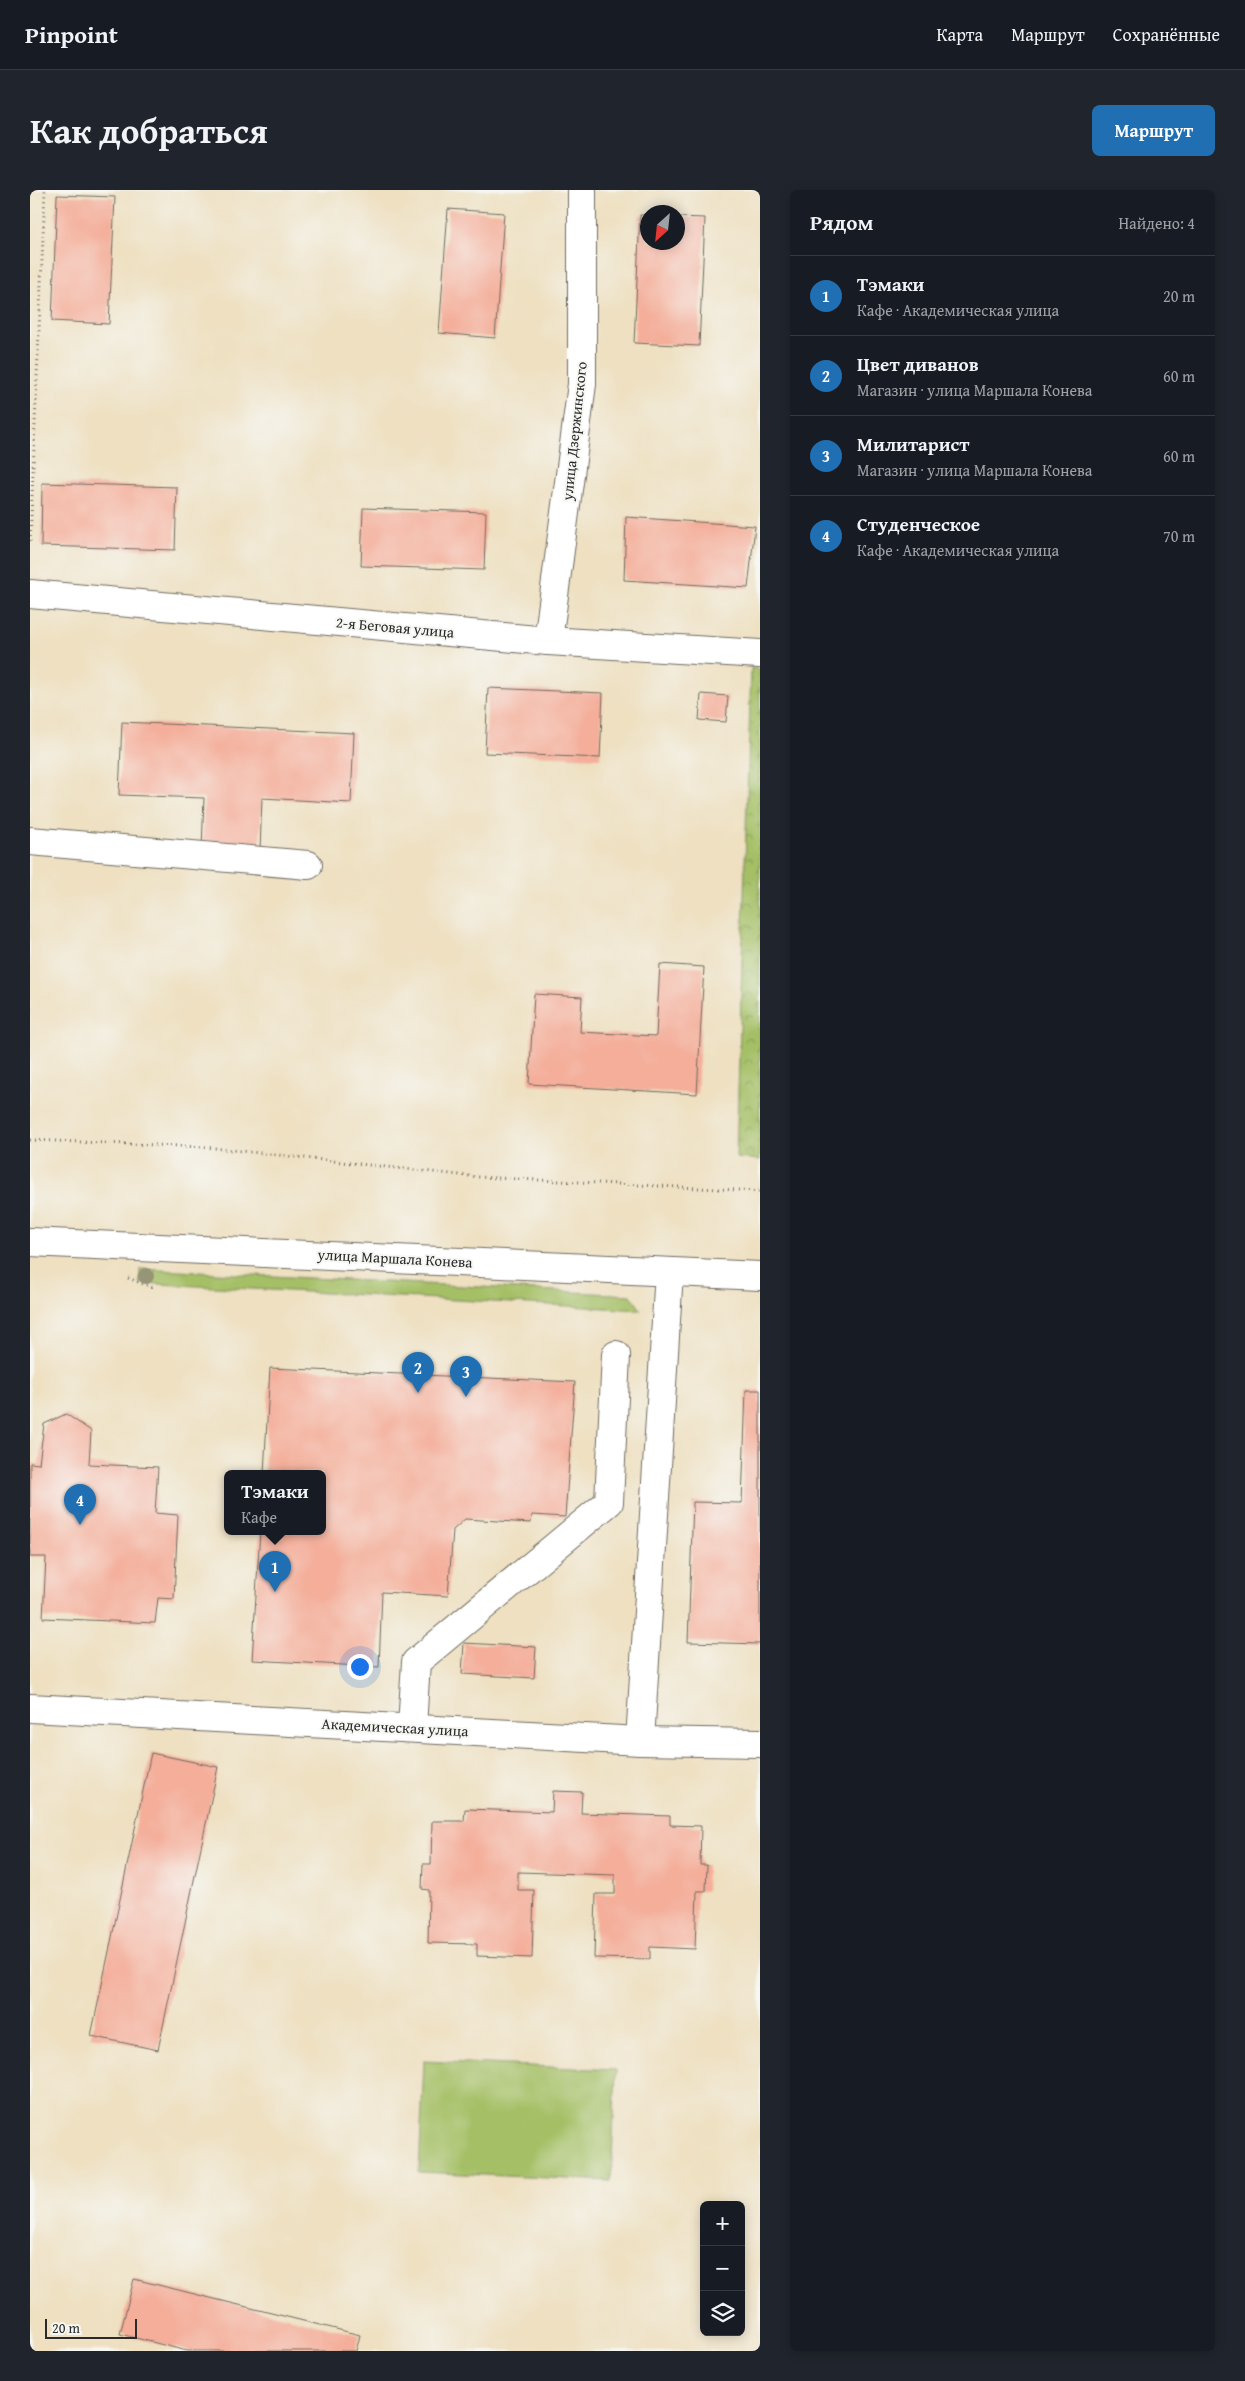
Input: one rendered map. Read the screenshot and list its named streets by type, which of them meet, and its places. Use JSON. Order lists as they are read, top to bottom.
{
  "streets": {
    "street": [
      "улица Дзержинского",
      "2-я Беговая улица",
      "улица Маршала Конева",
      "Академическая улица"
    ]
  },
  "crossings": [
    ["улица Дзержинского", "2-я Беговая улица"]
  ],
  "scale_bar": "20 m",
  "north": "bottom left",
  "page": {
    "header": "Pinpoint",
    "nav": ["Карта", "Маршрут", "Сохранённые"],
    "title": "Как добраться",
    "buttons": "Маршрут",
    "heading": ["Рядом", "Найдено: 4"],
    "list": [
      {
        "mark": "1",
        "name": "Тэмаки",
        "note": "Кафе · Академическая улица",
        "value": "20 m"
      },
      {
        "mark": "2",
        "name": "Цвет диванов",
        "note": "Магазин · улица Маршала Конева",
        "value": "60 m"
      },
      {
        "mark": "3",
        "name": "Милитарист",
        "note": "Магазин · улица Маршала Конева",
        "value": "60 m"
      },
      {
        "mark": "4",
        "name": "Студенческое",
        "note": "Кафе · Академическая улица",
        "value": "70 m"
      }
    ],
    "pins": [
      "2",
      "3",
      "4",
      "1"
    ],
    "popup": ["Тэмаки", "Кафе"],
    "map_buttons": ["+", "−"],
    "scale": "20 m"
  }
}
